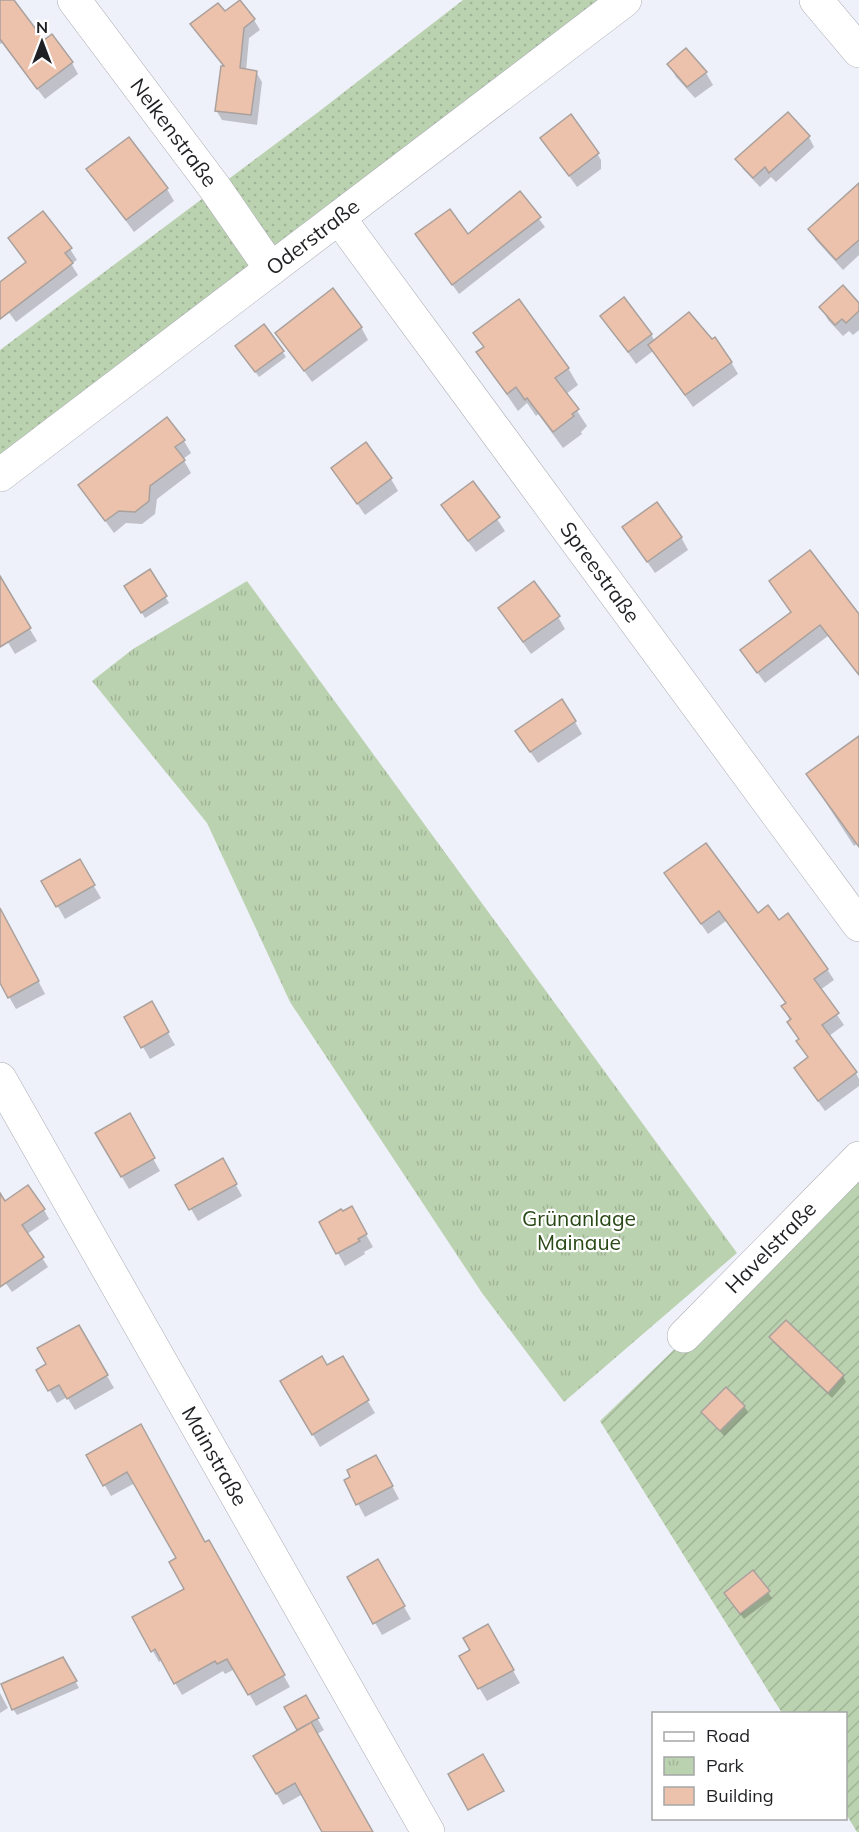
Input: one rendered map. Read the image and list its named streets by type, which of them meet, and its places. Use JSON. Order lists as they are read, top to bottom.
{
  "streets": {
    "street": [
      "Nelkenstraße",
      "Oderstraße",
      "Spreestraße",
      "Havelstraße",
      "Mainstraße"
    ]
  },
  "crossings": [
    ["Nelkenstraße", "Oderstraße"],
    ["Oderstraße", "Spreestraße"]
  ],
  "parks": ["Grünanlage Mainaue"],
  "legend": ["Road", "Park", "Building"],
  "north": "top"
}
